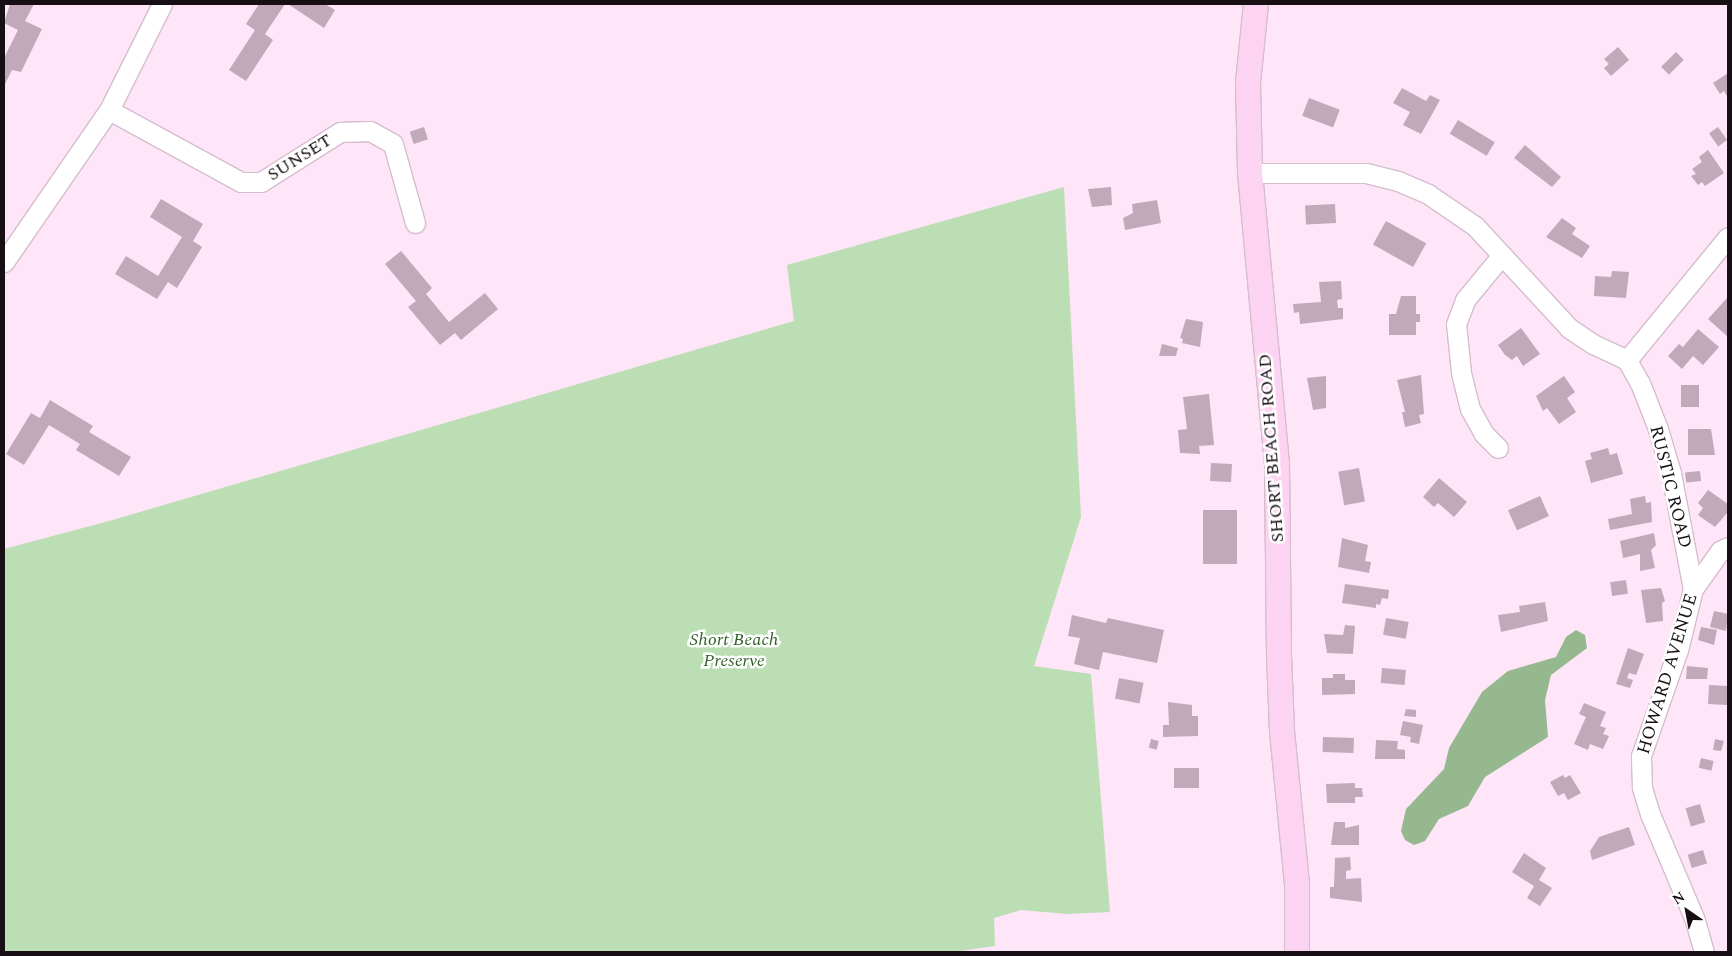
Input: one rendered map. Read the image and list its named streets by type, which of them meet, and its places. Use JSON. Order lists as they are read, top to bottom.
{
  "streets": {
    "main road": ["SHORT BEACH ROAD"],
    "street": ["SUNSET", "RUSTIC ROAD", "HOWARD AVENUE"]
  },
  "crossings": [
    ["RUSTIC ROAD", "HOWARD AVENUE"]
  ],
  "parks": ["Short Beach Preserve"],
  "north": "top left"
}
